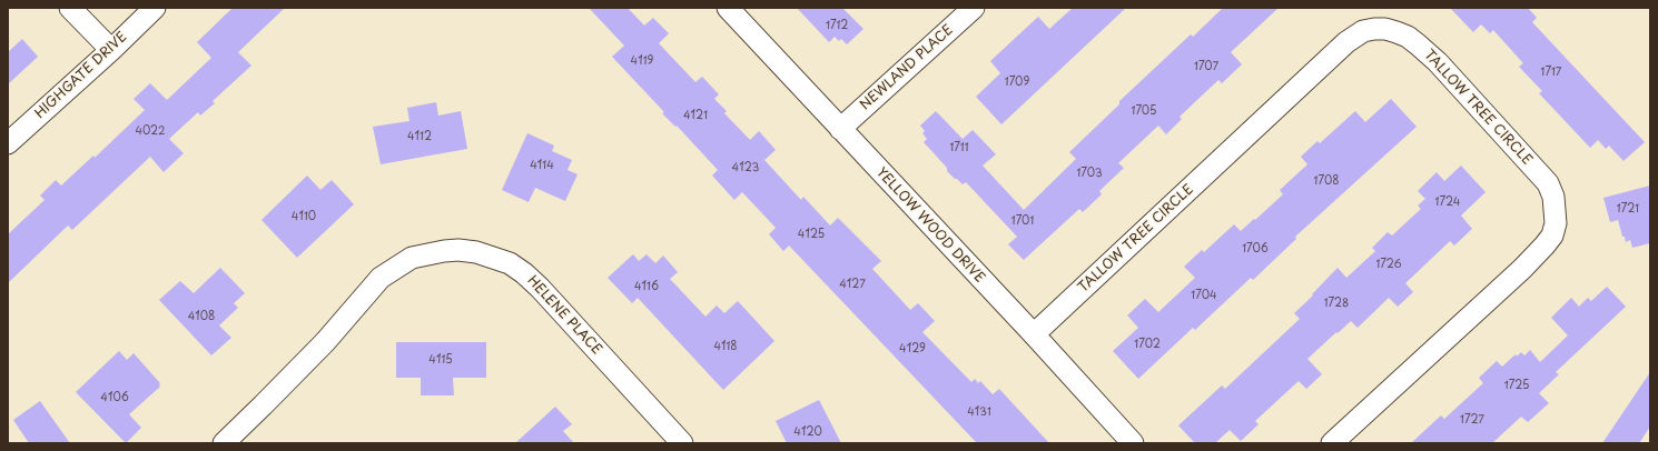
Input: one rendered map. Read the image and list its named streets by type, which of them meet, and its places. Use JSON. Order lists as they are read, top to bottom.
{
  "streets": {
    "street": [
      "NEWLAND PLACE",
      "HIGHGATE DRIVE",
      "TALLOW TREE CIRCLE",
      "YELLOW WOOD DRIVE",
      "HELENE PLACE"
    ]
  },
  "crossings": [
    ["NEWLAND PLACE", "YELLOW WOOD DRIVE"],
    ["TALLOW TREE CIRCLE", "YELLOW WOOD DRIVE"]
  ],
  "house_numbers": [
    "1712",
    "4119",
    "1707",
    "1717",
    "1709",
    "1705",
    "4121",
    "4022",
    "4112",
    "1711",
    "4114",
    "4123",
    "1703",
    "1708",
    "1724",
    "1721",
    "4110",
    "1701",
    "4125",
    "1706",
    "1726",
    "4127",
    "4116",
    "1704",
    "1728",
    "4108",
    "1702",
    "4118",
    "4129",
    "4115",
    "1725",
    "4106",
    "4131",
    "1727",
    "4120"
  ]
}
